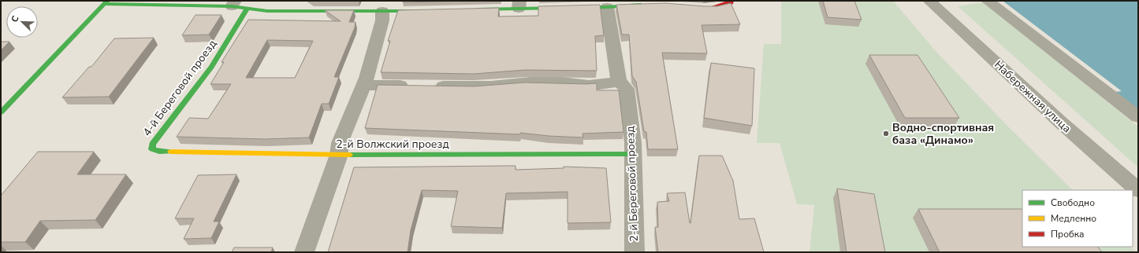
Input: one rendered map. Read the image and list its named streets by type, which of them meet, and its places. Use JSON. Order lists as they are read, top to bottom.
{
  "streets": {
    "street": [
      "4-й Береговой проезд",
      "Набережная улица",
      "2-й Волжский проезд",
      "2-й Береговой проезд"
    ]
  },
  "crossings": [
    ["4-й Береговой проезд", "2-й Волжский проезд"],
    ["2-й Волжский проезд", "2-й Береговой проезд"]
  ],
  "places": ["Водно-спортивная база «Динамо»"],
  "legend": ["Свободно", "Медленно", "Пробка"],
  "north": "top left"
}
